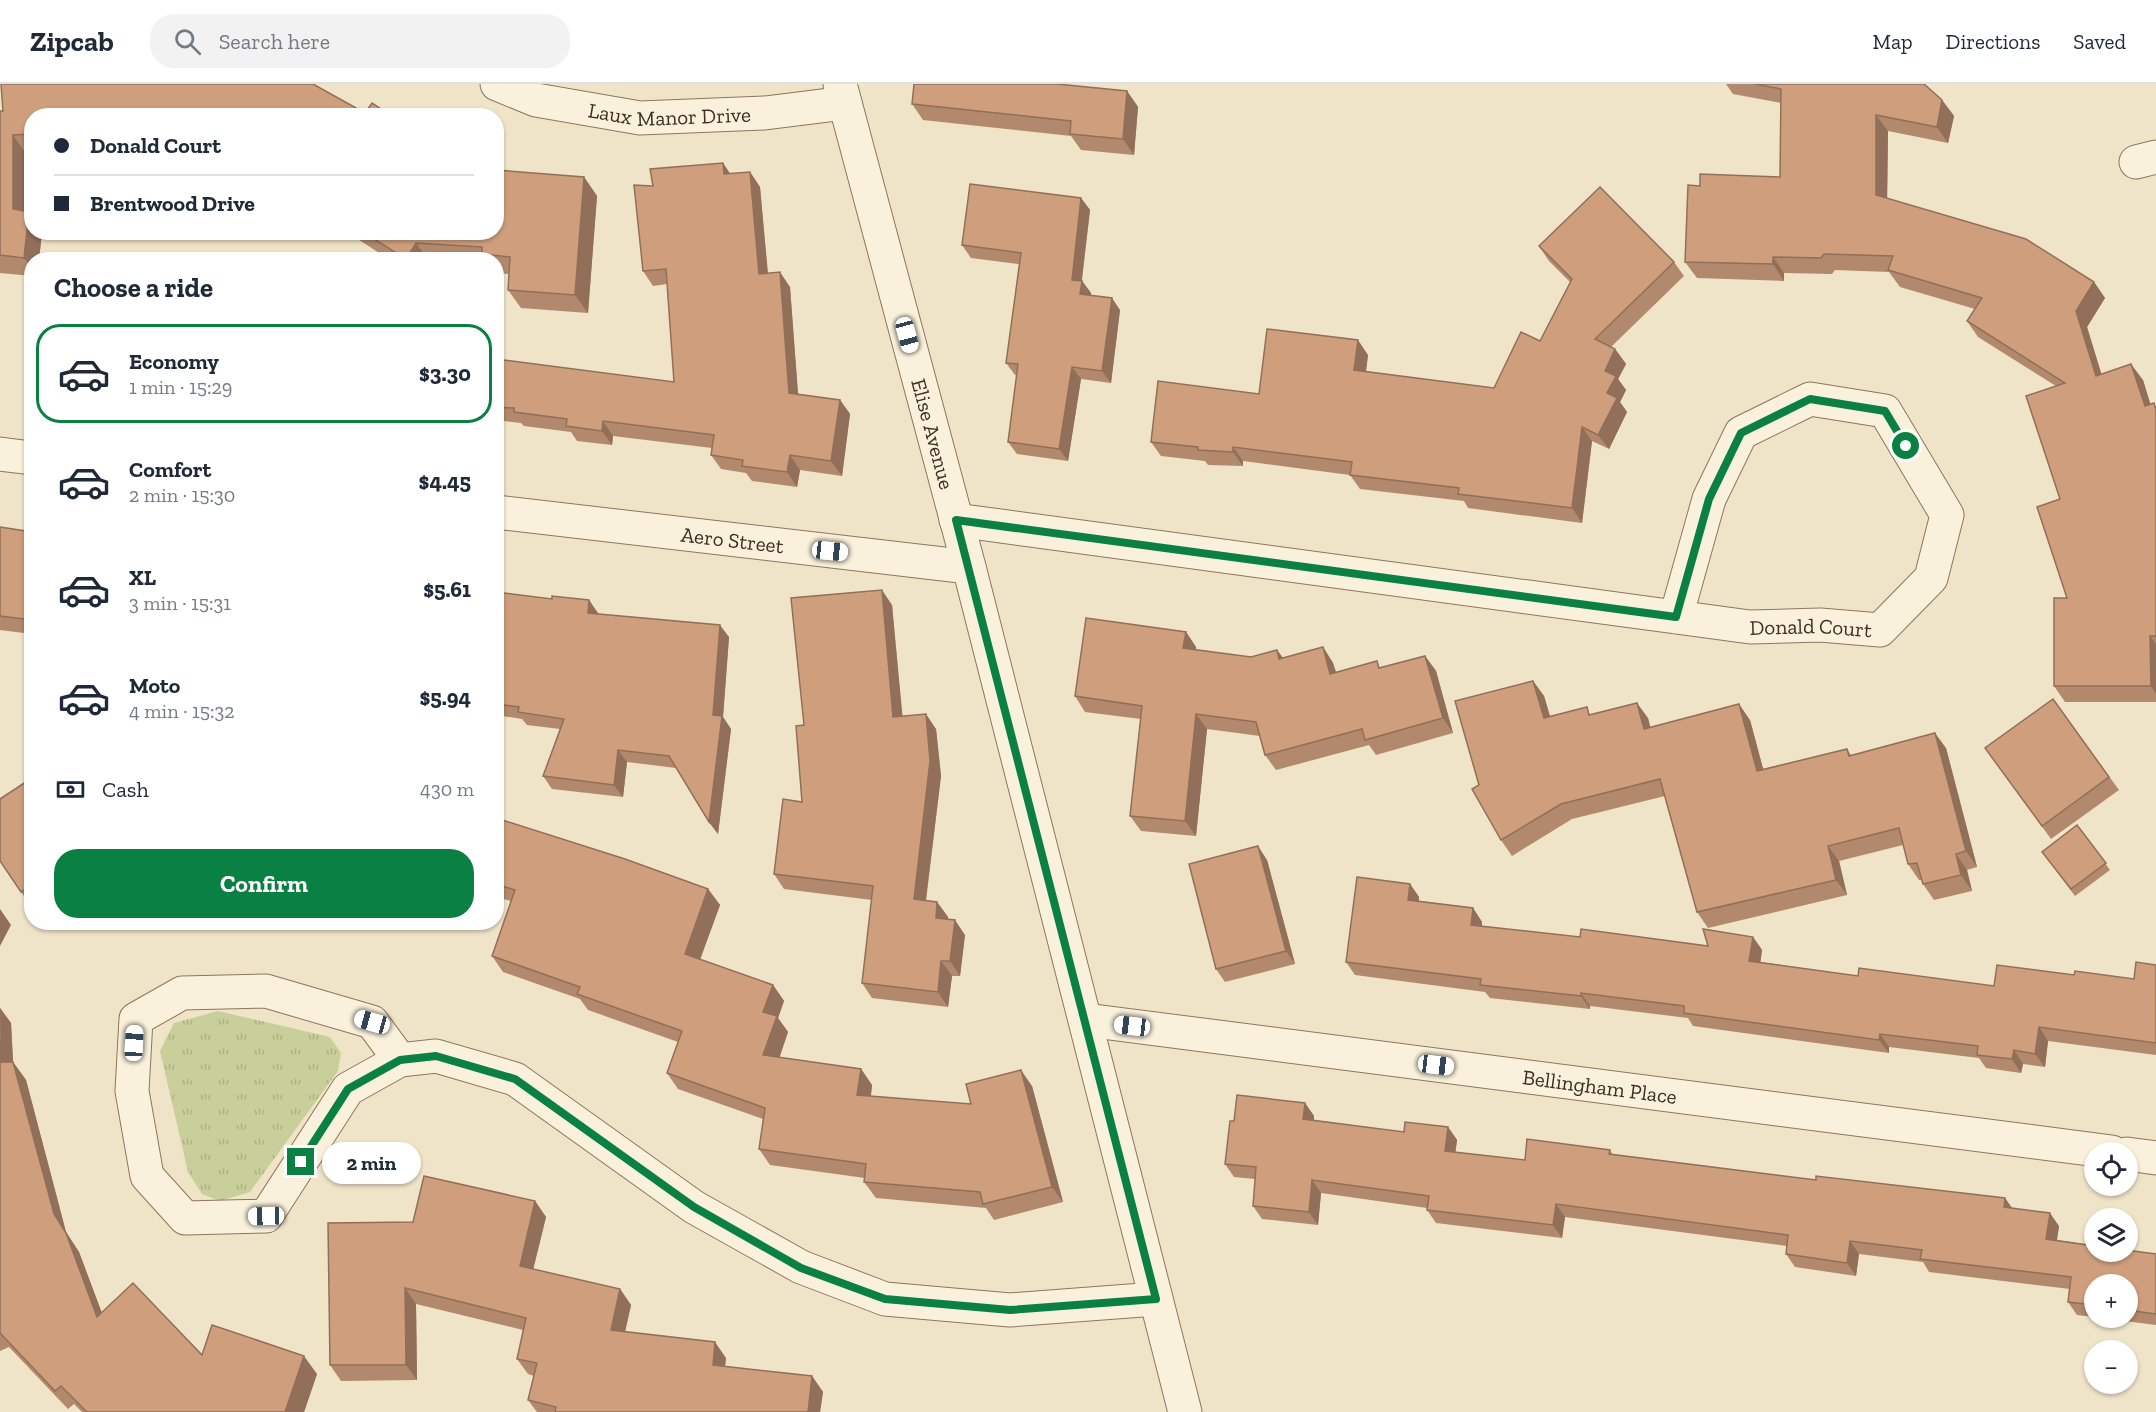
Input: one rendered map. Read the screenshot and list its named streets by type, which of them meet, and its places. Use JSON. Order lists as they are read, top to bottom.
{
  "streets": {
    "street": [
      "Laux Manor Drive",
      "Elise Avenue",
      "Aero Street",
      "Donald Court",
      "Bellingham Place"
    ]
  },
  "crossings": [
    ["Laux Manor Drive", "Elise Avenue"],
    ["Elise Avenue", "Aero Street"],
    ["Elise Avenue", "Donald Court"],
    ["Elise Avenue", "Bellingham Place"]
  ],
  "page": {
    "header": "Zipcab",
    "search": "Search here",
    "nav": ["Map", "Directions", "Saved"],
    "banner": ["Donald Court", "Brentwood Drive"],
    "heading": "Choose a ride",
    "list": [
      {
        "name": "Economy",
        "note": "1 min · 15:29",
        "value": "$3.30"
      },
      {
        "name": "Comfort",
        "note": "2 min · 15:30",
        "value": "$4.45"
      },
      {
        "name": "XL",
        "note": "3 min · 15:31",
        "value": "$5.61"
      },
      {
        "name": "Moto",
        "note": "4 min · 15:32",
        "value": "$5.94"
      }
    ],
    "pay": ["Cash", "430 m"],
    "buttons": "Confirm",
    "map_buttons": ["+", "−"],
    "bubble": "2 min"
  }
}
